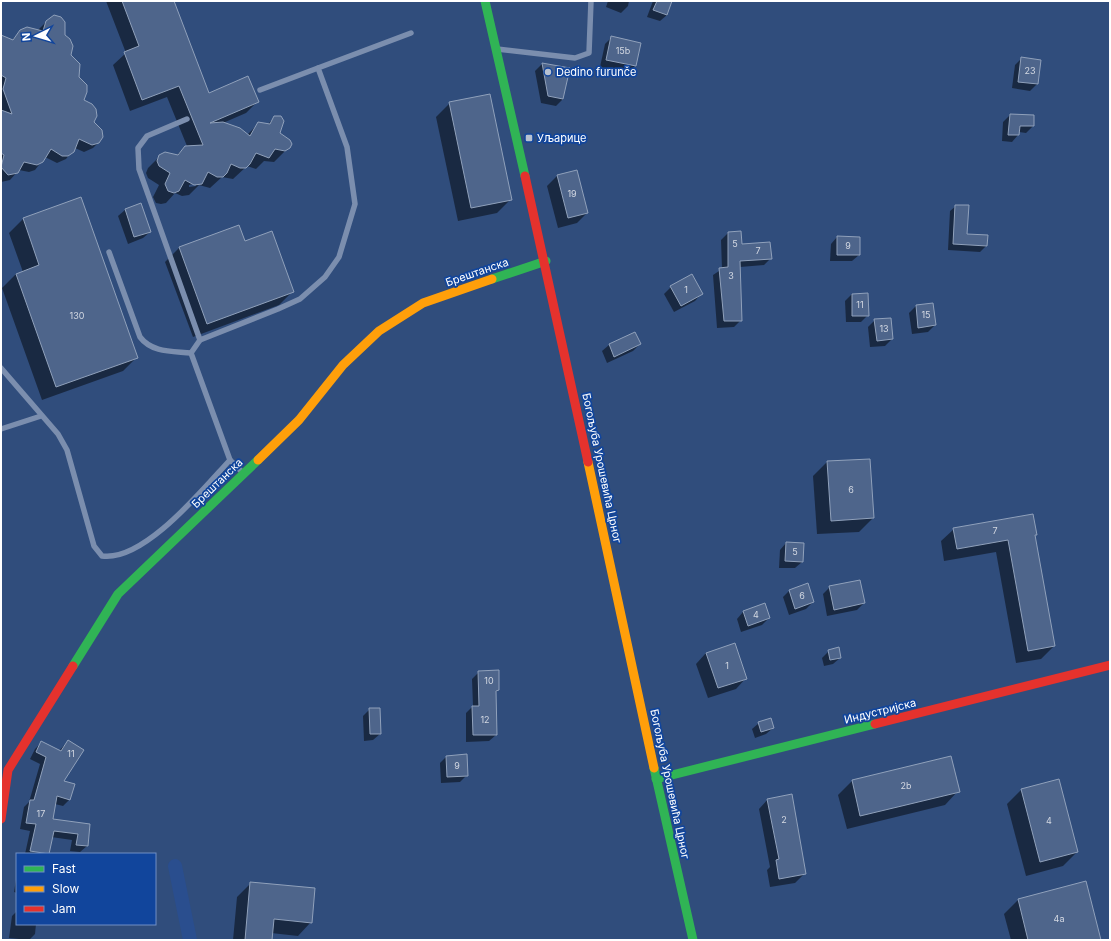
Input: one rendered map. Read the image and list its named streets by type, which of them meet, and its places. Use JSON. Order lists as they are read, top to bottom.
{
  "streets": {
    "street": ["Брештанска", "Богољуба Урошевића Црног", "Индустријска"]
  },
  "crossings": [
    ["Брештанска", "Богољуба Урошевића Црног"],
    ["Богољуба Урошевића Црног", "Индустријска"]
  ],
  "places": {
    "other": ["Dedino furunče"],
    "transit": ["Уљарице"]
  },
  "house_numbers": [
    "15b",
    "23",
    "19",
    "5",
    "9",
    "7",
    "3",
    "1",
    "11",
    "15",
    "130",
    "13",
    "6",
    "7",
    "5",
    "6",
    "4",
    "1",
    "10",
    "12",
    "11",
    "9",
    "2b",
    "17",
    "2",
    "4",
    "4a"
  ],
  "legend": ["Fast", "Slow", "Jam"],
  "north": "left"
}
